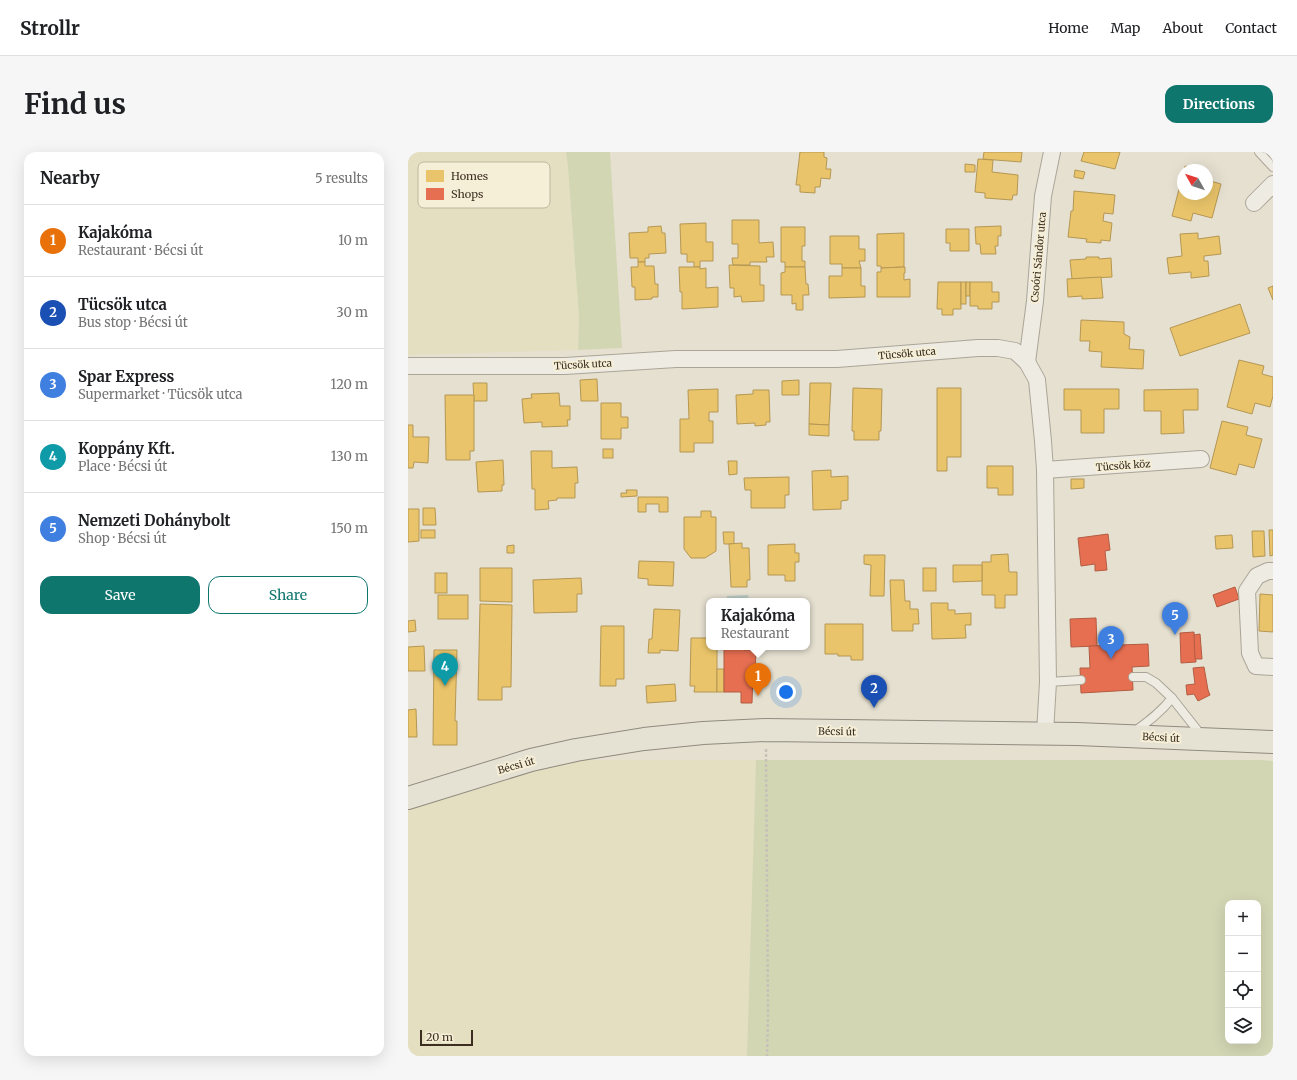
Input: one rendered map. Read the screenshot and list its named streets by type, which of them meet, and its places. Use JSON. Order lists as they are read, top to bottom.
{
  "streets": {
    "main road": ["Bécsi út"],
    "street": ["Csoóri Sándor utca", "Tücsök utca", "Tücsök köz"]
  },
  "crossings": [
    ["Csoóri Sándor utca", "Tücsök utca"],
    ["Tücsök utca", "Tücsök köz"],
    ["Tücsök utca", "Bécsi út"]
  ],
  "legend": ["Homes", "Shops"],
  "scale_bar": "20 m",
  "north": "top left",
  "page": {
    "header": "Strollr",
    "nav": [
      "Home",
      "Map",
      "About",
      "Contact"
    ],
    "buttons": [
      "Directions",
      ["Save", "Share"]
    ],
    "title": "Find us",
    "heading": ["Nearby", "5 results"],
    "list": [
      {
        "mark": "1",
        "name": "Kajakóma",
        "note": "Restaurant · Bécsi út",
        "value": "10 m"
      },
      {
        "mark": "2",
        "name": "Tücsök utca",
        "note": "Bus stop · Bécsi út",
        "value": "30 m"
      },
      {
        "mark": "3",
        "name": "Spar Express",
        "note": "Supermarket · Tücsök utca",
        "value": "120 m"
      },
      {
        "mark": "4",
        "name": "Koppány Kft.",
        "note": "Place · Bécsi út",
        "value": "130 m"
      },
      {
        "mark": "5",
        "name": "Nemzeti Dohánybolt",
        "note": "Shop · Bécsi út",
        "value": "150 m"
      }
    ],
    "popup": ["Kajakóma", "Restaurant"],
    "pins": [
      "5",
      "3",
      "4",
      "1",
      "2"
    ],
    "map_buttons": ["+", "−"],
    "scale": "20 m"
  }
}
